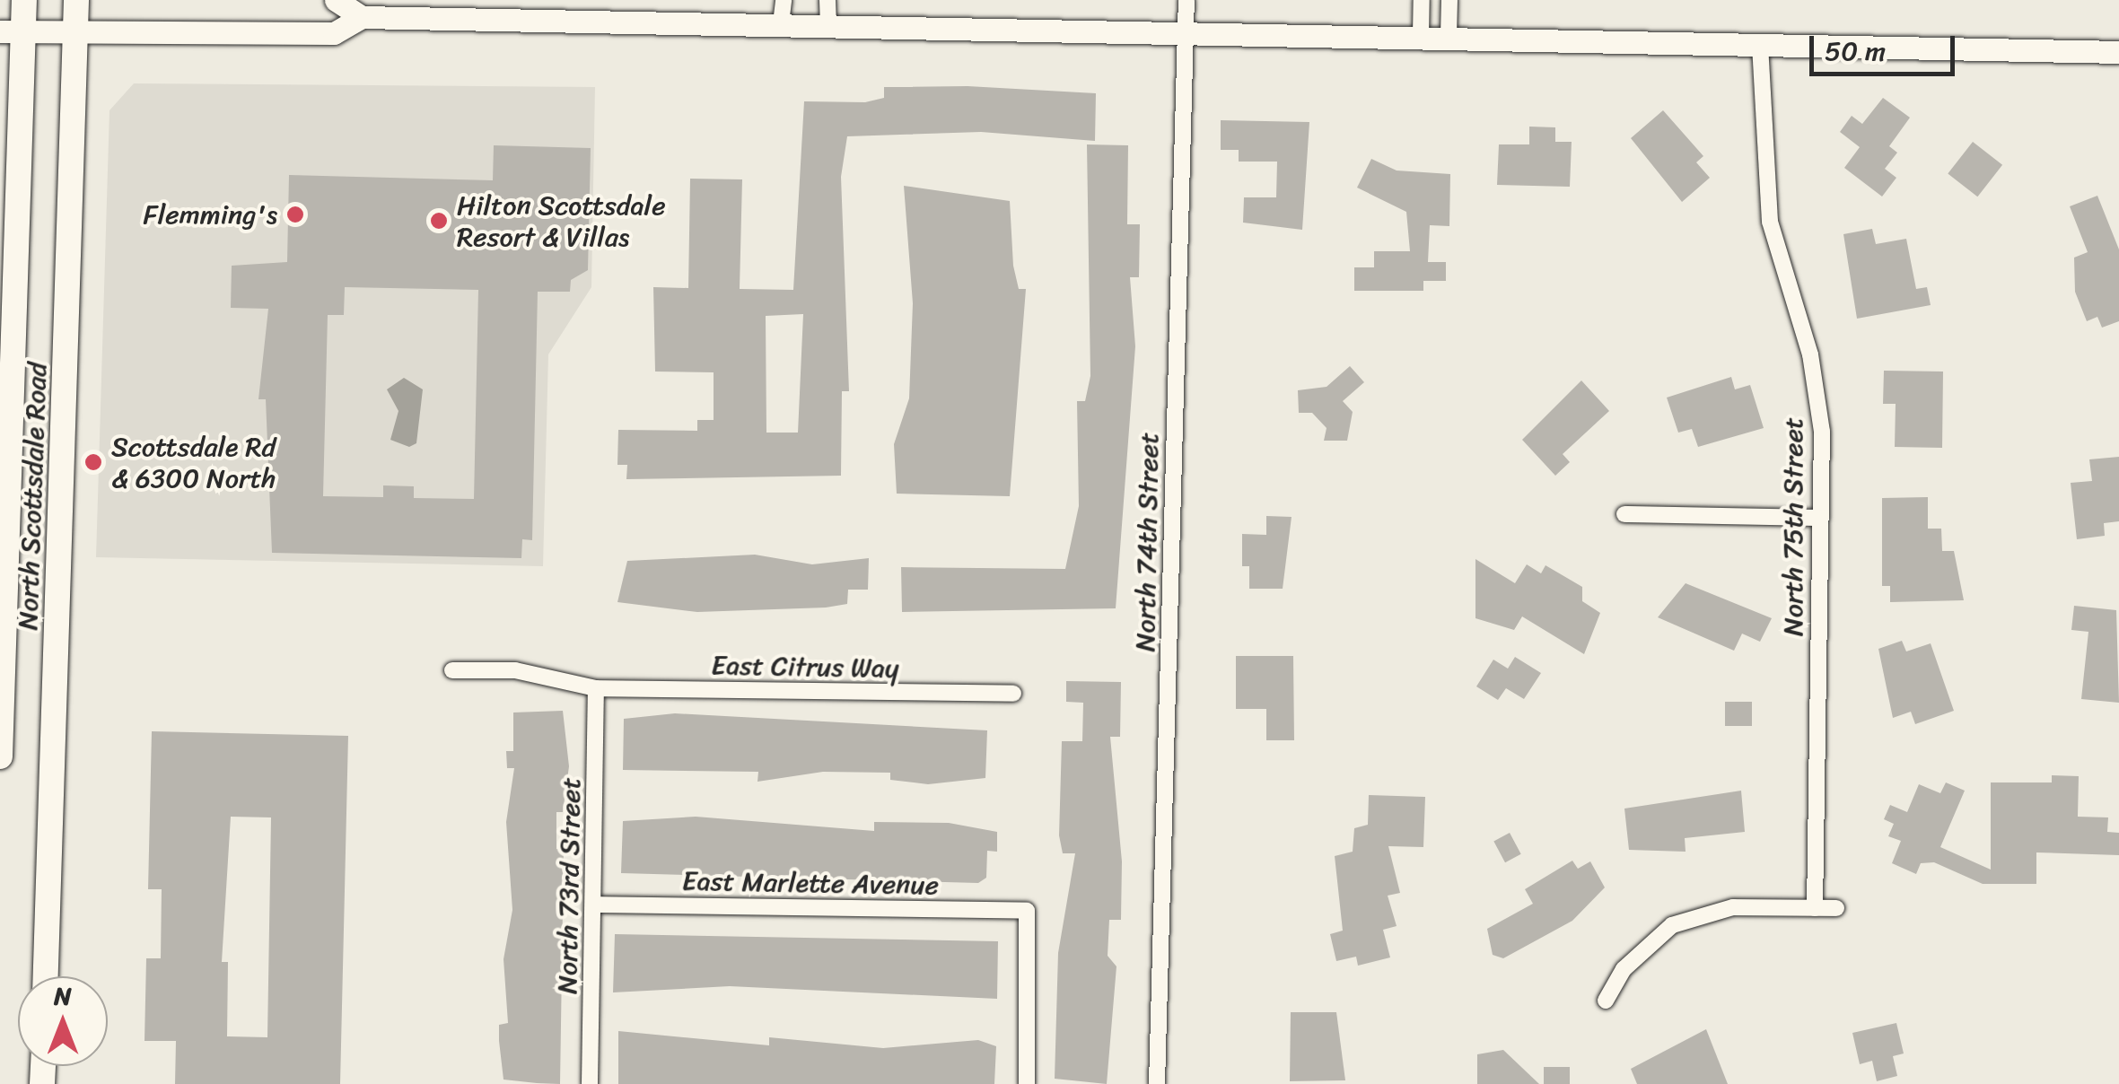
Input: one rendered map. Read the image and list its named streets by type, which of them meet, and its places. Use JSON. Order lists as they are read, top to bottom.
{
  "streets": {
    "main road": ["North Scottsdale Road"],
    "street": [
      "North 75th Street",
      "North 74th Street",
      "East Citrus Way",
      "East Marlette Avenue",
      "North 73rd Street"
    ]
  },
  "crossings": [
    ["East Citrus Way", "North 73rd Street"],
    ["East Marlette Avenue", "North 73rd Street"]
  ],
  "places": ["Flemming's", "Hilton Scottsdale Resort & Villas", "Scottsdale Rd & 6300 North"],
  "scale_bar": "50 m",
  "north": "top"
}
